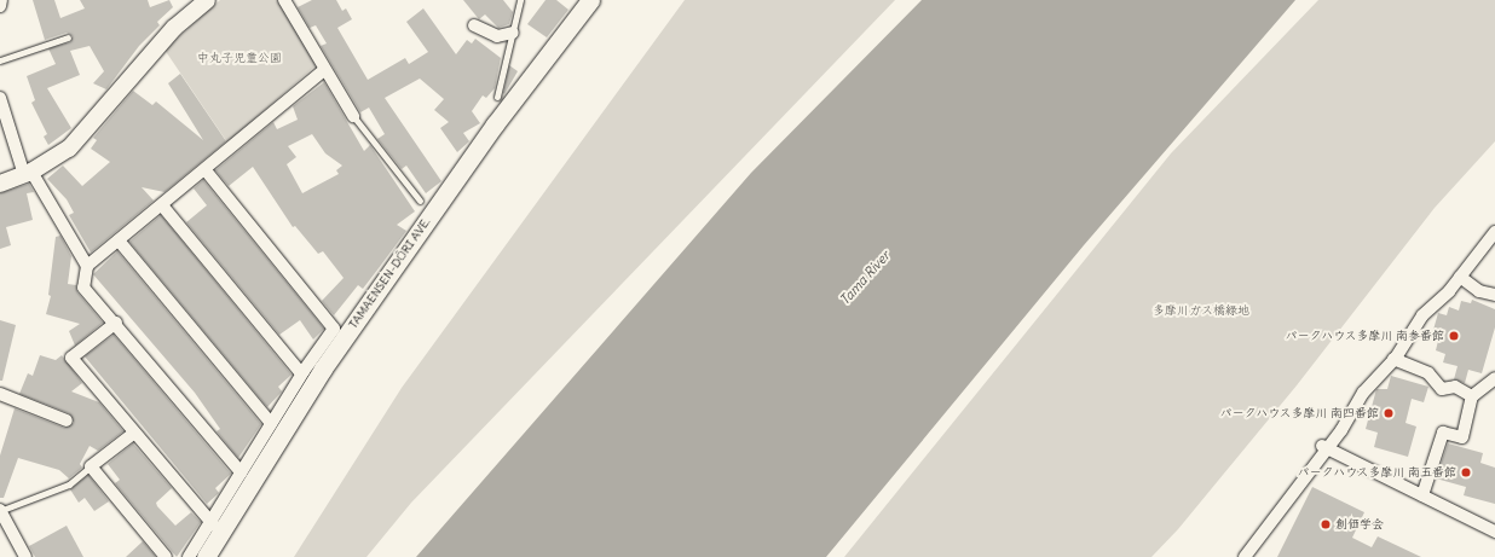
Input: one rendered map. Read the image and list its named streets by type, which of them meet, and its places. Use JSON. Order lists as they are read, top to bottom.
{
  "streets": {
    "main road": ["TAMAENSEN-DŌRI AVE."]
  },
  "water": ["Tama River"],
  "parks": ["中丸子児童公園", "多摩川ガス橋緑地"],
  "places": [
    "パークハウス多摩川 南参番館",
    "パークハウス多摩川 南四番館",
    "パークハウス多摩川 南五番館",
    "創価学会"
  ]
}
